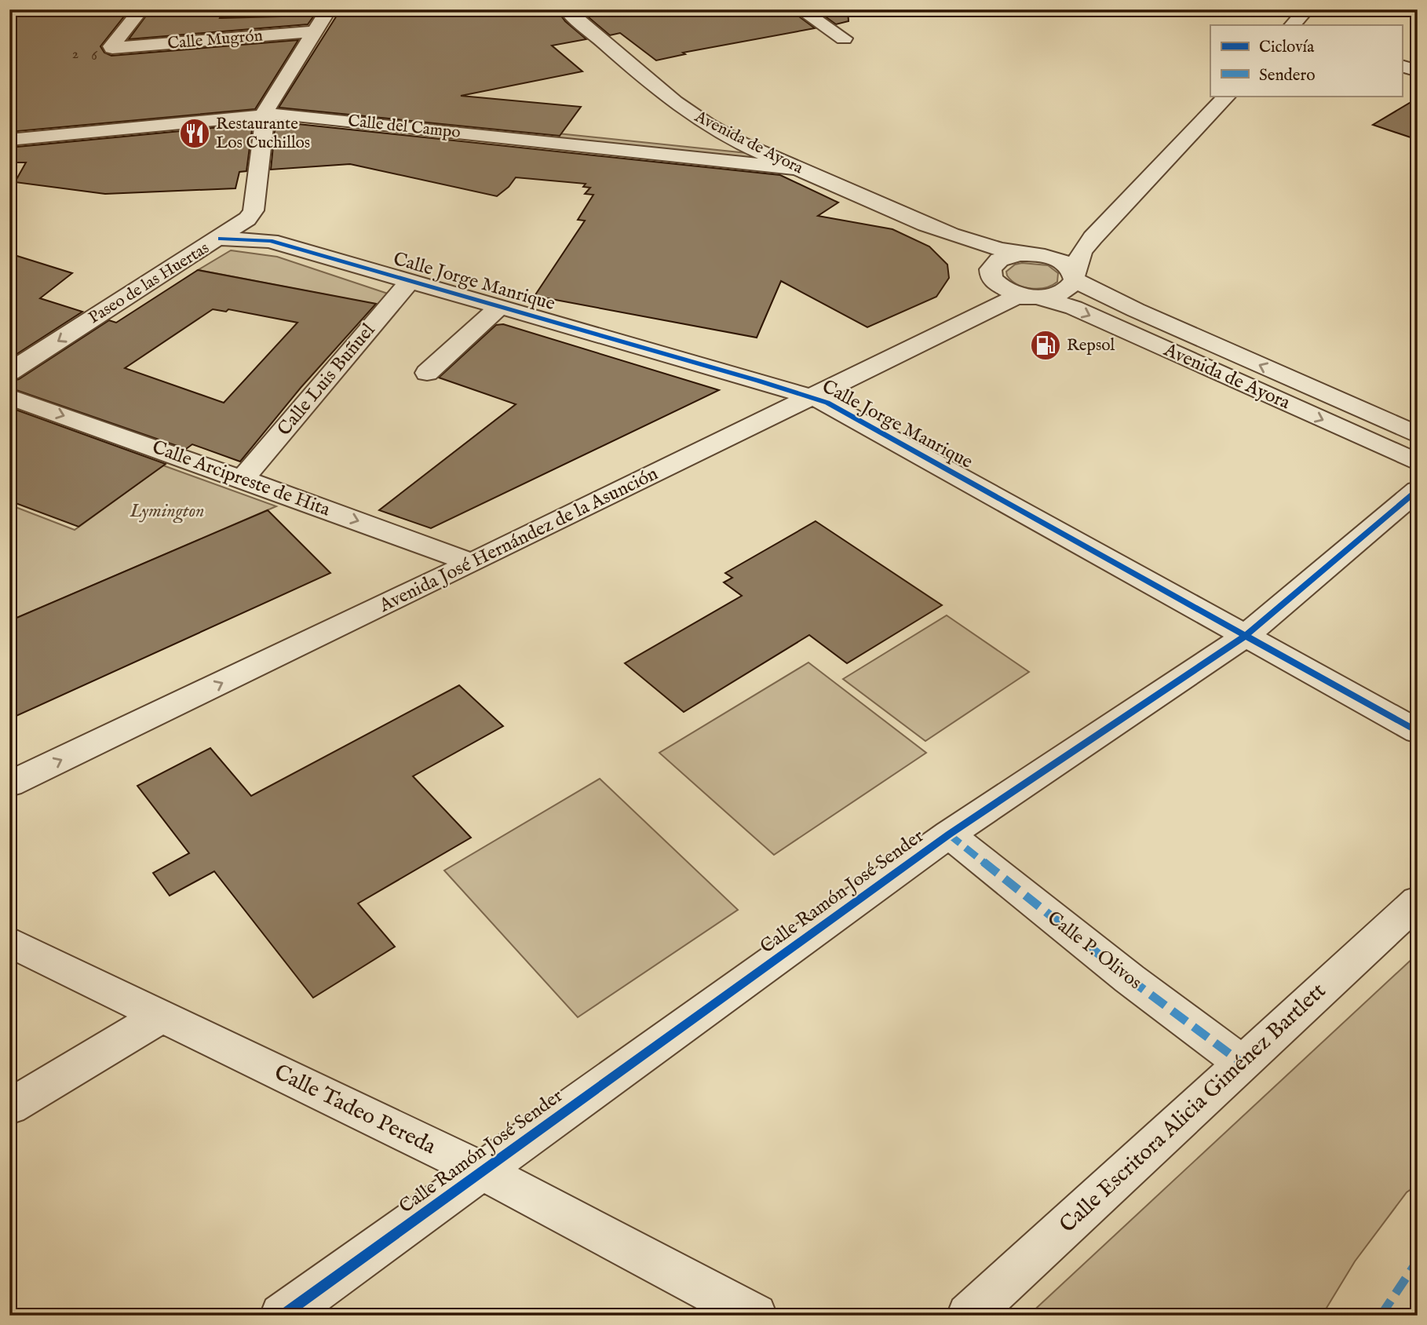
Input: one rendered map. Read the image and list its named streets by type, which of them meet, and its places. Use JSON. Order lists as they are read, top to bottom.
{
  "streets": {
    "street": [
      "Calle Mugrón",
      "Calle del Campo",
      "Avenida de Ayora",
      "Calle Jorge Manrique",
      "Paseo de las Huertas",
      "Calle Luis Buñuel",
      "Calle Arcipreste de Hita",
      "Avenida José Hernández de la Asunción",
      "Calle Ramón José Sender",
      "Calle P. Olivos",
      "Calle Escritora Alicia Giménez Bartlett",
      "Calle Tadeo Pereda"
    ]
  },
  "crossings": [
    ["Calle del Campo", "Avenida de Ayora"],
    ["Avenida de Ayora", "Avenida José Hernández de la Asunción"],
    ["Calle Jorge Manrique", "Paseo de las Huertas"],
    ["Calle Jorge Manrique", "Calle Luis Buñuel"],
    ["Calle Jorge Manrique", "Avenida José Hernández de la Asunción"],
    ["Calle Jorge Manrique", "Calle Ramón José Sender"],
    ["Calle Luis Buñuel", "Calle Arcipreste de Hita"],
    ["Calle Arcipreste de Hita", "Avenida José Hernández de la Asunción"],
    ["Calle Ramón José Sender", "Calle P. Olivos"],
    ["Calle Ramón José Sender", "Calle Tadeo Pereda"],
    ["Calle P. Olivos", "Calle Escritora Alicia Giménez Bartlett"]
  ],
  "one_way": ["Paseo de las Huertas", "Calle Arcipreste de Hita"],
  "parks": ["Lymington"],
  "places": {
    "restaurant": ["Restaurante Los Cuchillos"],
    "fuel station": ["Repsol"]
  },
  "house_numbers": ["2", "6"],
  "legend": ["Ciclovía", "Sendero"]
}
